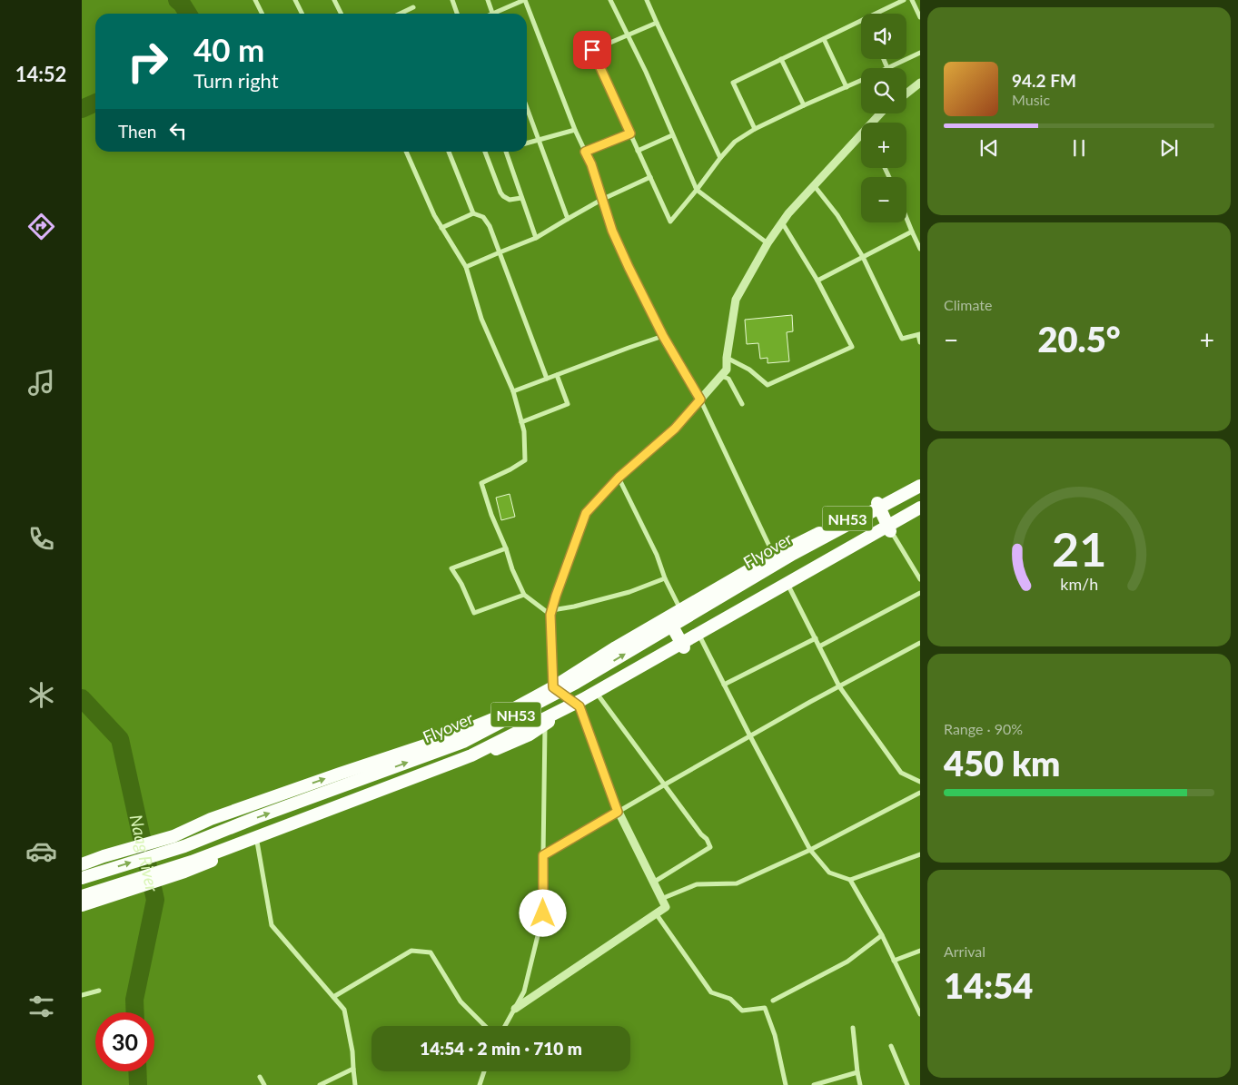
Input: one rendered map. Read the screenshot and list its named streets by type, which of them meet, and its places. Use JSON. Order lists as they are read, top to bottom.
{
  "streets": {
    "highway": ["NH53", "Flyover"]
  },
  "water": ["Naag River"],
  "page": {
    "tabs": "14:52",
    "map_buttons": ["+", "−"],
    "turn": ["40 m", "Turn right"],
    "song": ["94.2 FM", "Music"],
    "then": "Then",
    "tile": [
      "Climate",
      ["Range · 90%", "450 km"],
      ["Arrival", "14:54"]
    ],
    "heat": ["−", "20.5°", "+"],
    "limit": "30",
    "trip": "14:54 · 2 min · 710 m",
    "gauge": ["21", "km/h"]
  }
}
